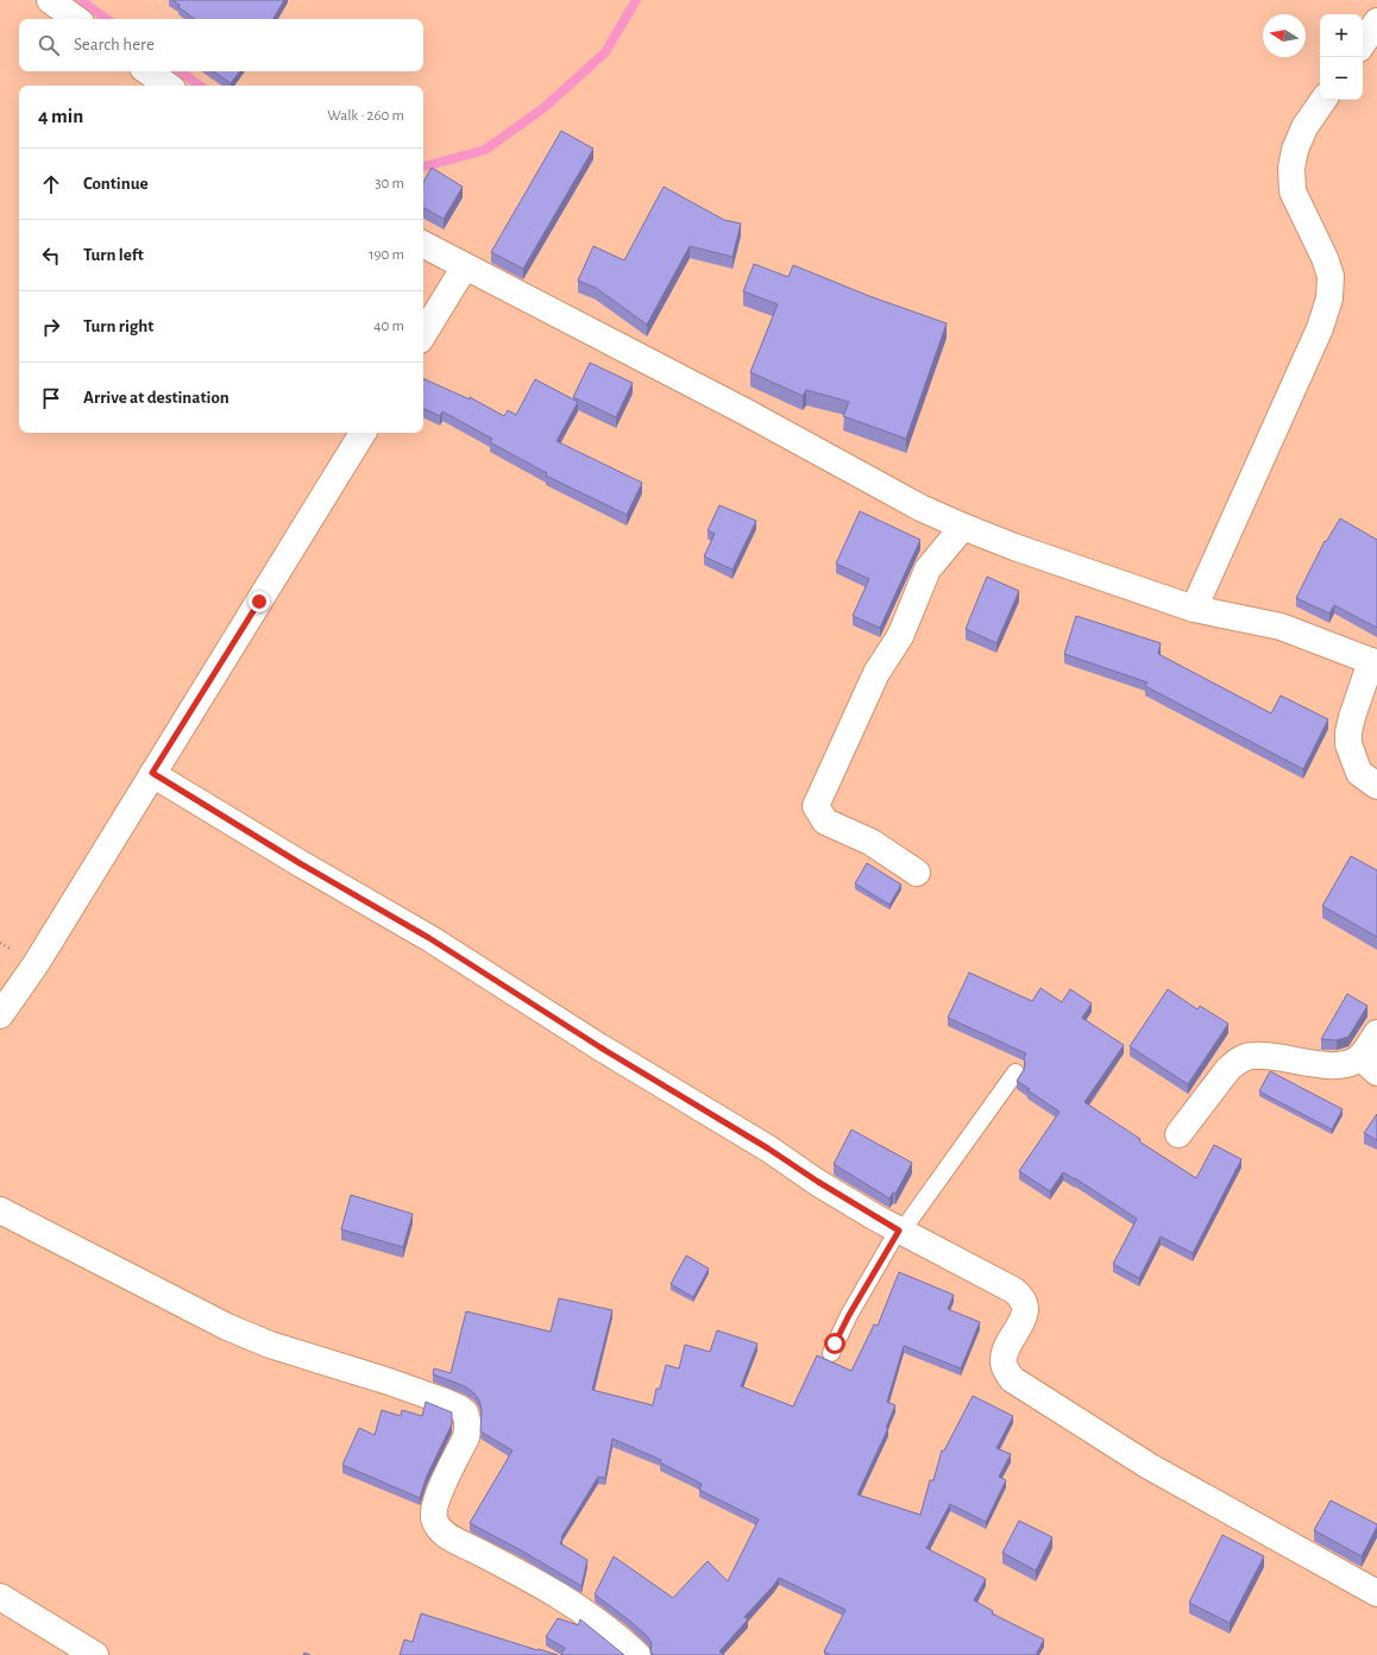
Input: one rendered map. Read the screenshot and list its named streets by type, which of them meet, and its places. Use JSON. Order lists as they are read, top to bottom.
{
  "north": "left",
  "page": {
    "map_buttons": ["+", "−"],
    "search": "Search here",
    "heading": ["4 min", "Walk · 260 m"],
    "list": [
      ["Continue", "30 m"],
      ["Turn left", "190 m"],
      ["Turn right", "40 m"],
      "Arrive at destination"
    ]
  }
}
